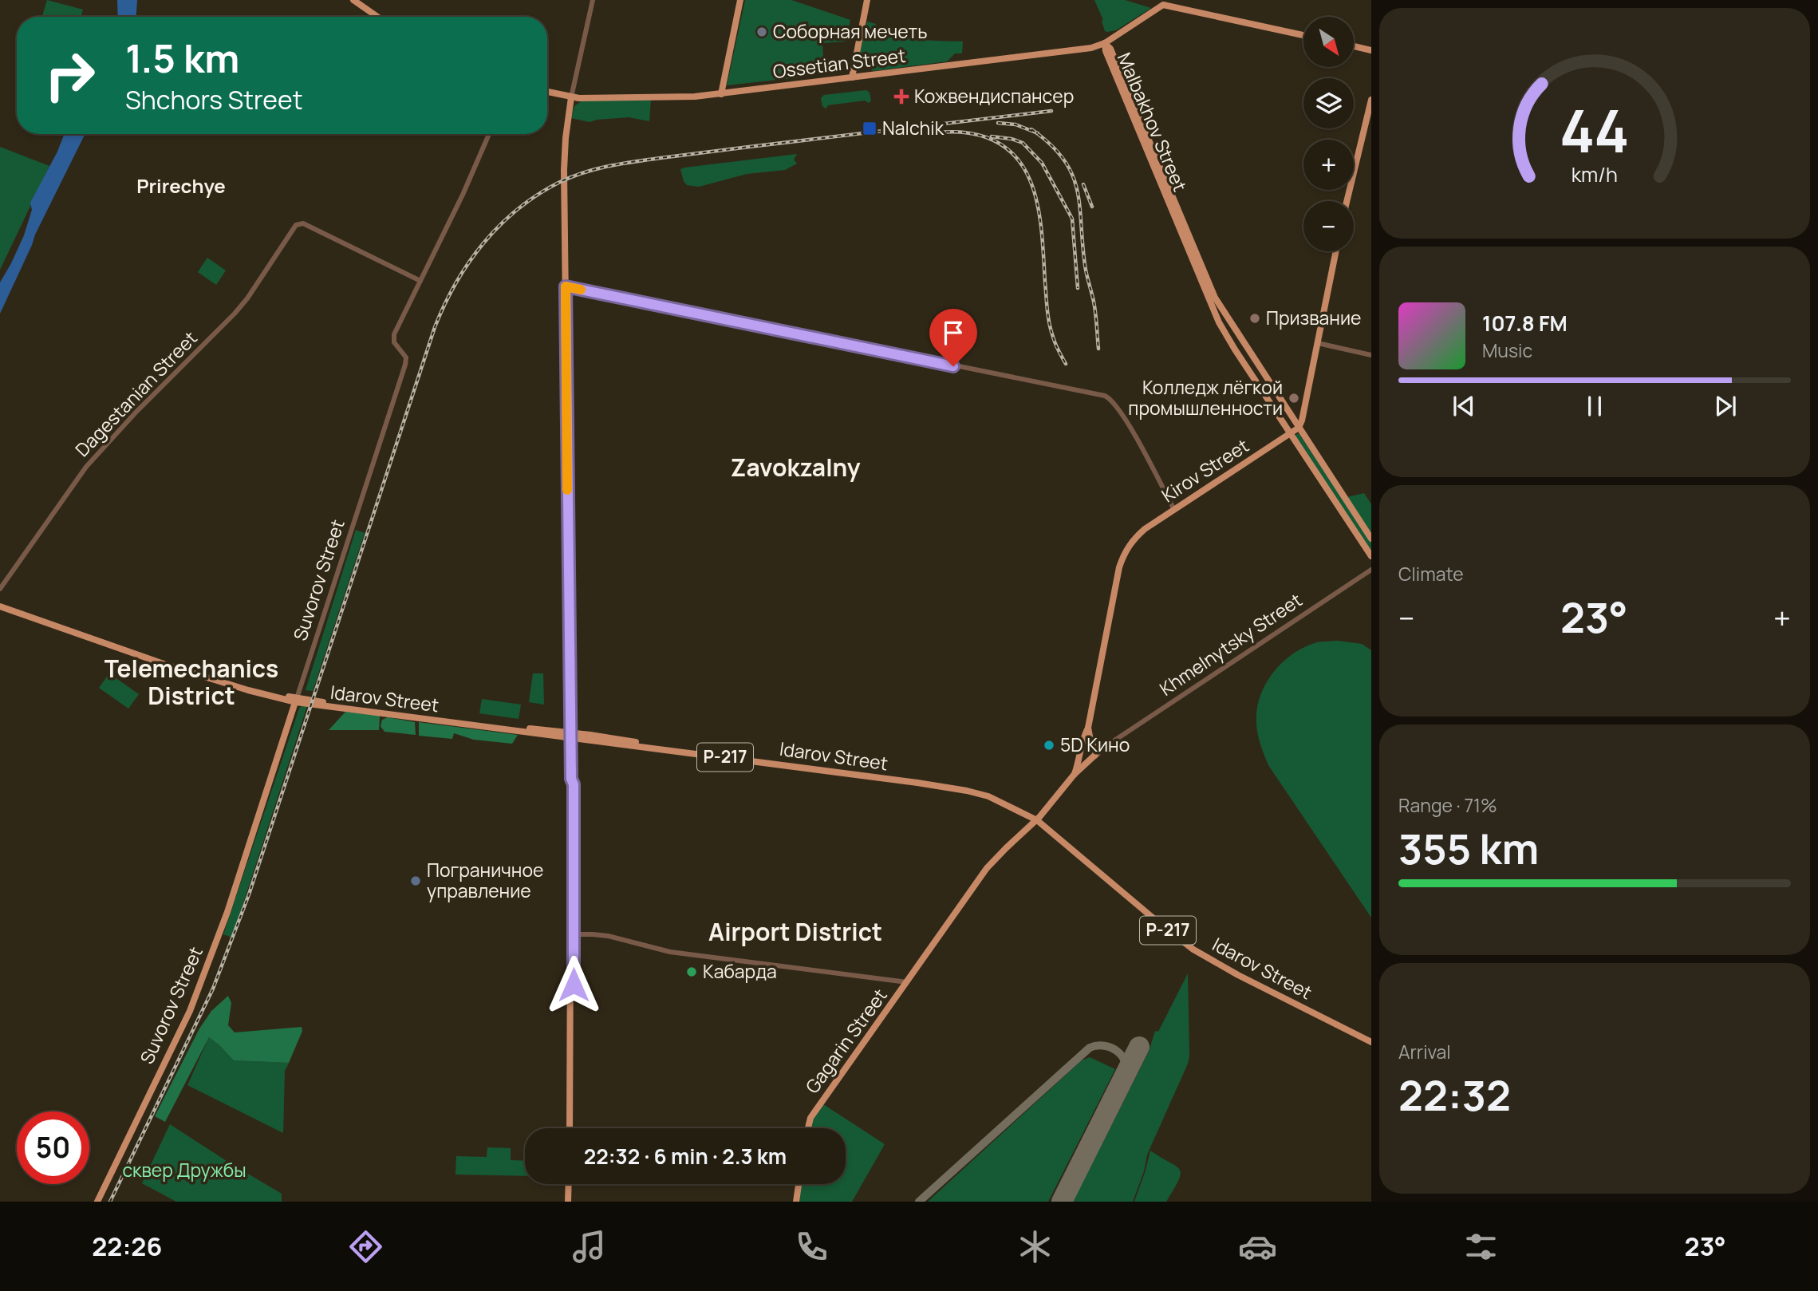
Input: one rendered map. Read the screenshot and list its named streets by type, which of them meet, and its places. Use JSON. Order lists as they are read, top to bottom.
{
  "streets": {
    "main road": [
      "Ossetian Street",
      "Malbakhov Street",
      "Kirov Street",
      "Suvorov Street",
      "Idarov Street",
      "Р-217",
      "Gagarin Street"
    ],
    "street": ["Dagestanian Street", "Khmelnytsky Street"]
  },
  "crossings": [
    ["Ossetian Street", "Malbakhov Street"],
    ["Malbakhov Street", "Kirov Street"],
    ["Dagestanian Street", "Suvorov Street"],
    ["Suvorov Street", "Idarov Street"],
    ["Idarov Street", "Gagarin Street"]
  ],
  "districts": [
    "Prirechye",
    "Zavokzalny",
    "Telemechanics District",
    "Airport District"
  ],
  "parks": ["сквер Дружбы"],
  "places": {
    "other": [
      "Соборная мечеть",
      "Призвание",
      "Колледж лёгкой промышленности",
      "5D Кино",
      "Пограничное управление",
      "Кабарда"
    ],
    "health": ["Кожвендиспансер"],
    "transit": ["Nalchik"]
  },
  "north": "bottom right",
  "page": {
    "map_buttons": ["+", "−"],
    "turn": ["1.5 km", "Shchors Street"],
    "song": ["107.8 FM", "Music"],
    "tile": [
      "Climate",
      ["Range · 71%", "355 km"],
      ["Arrival", "22:32"]
    ],
    "heat": ["−", "23°", "+"],
    "limit": "50",
    "trip": "22:32 · 6 min · 2.3 km",
    "tabs": ["22:26", "23°"],
    "gauge": ["44", "km/h"]
  }
}
